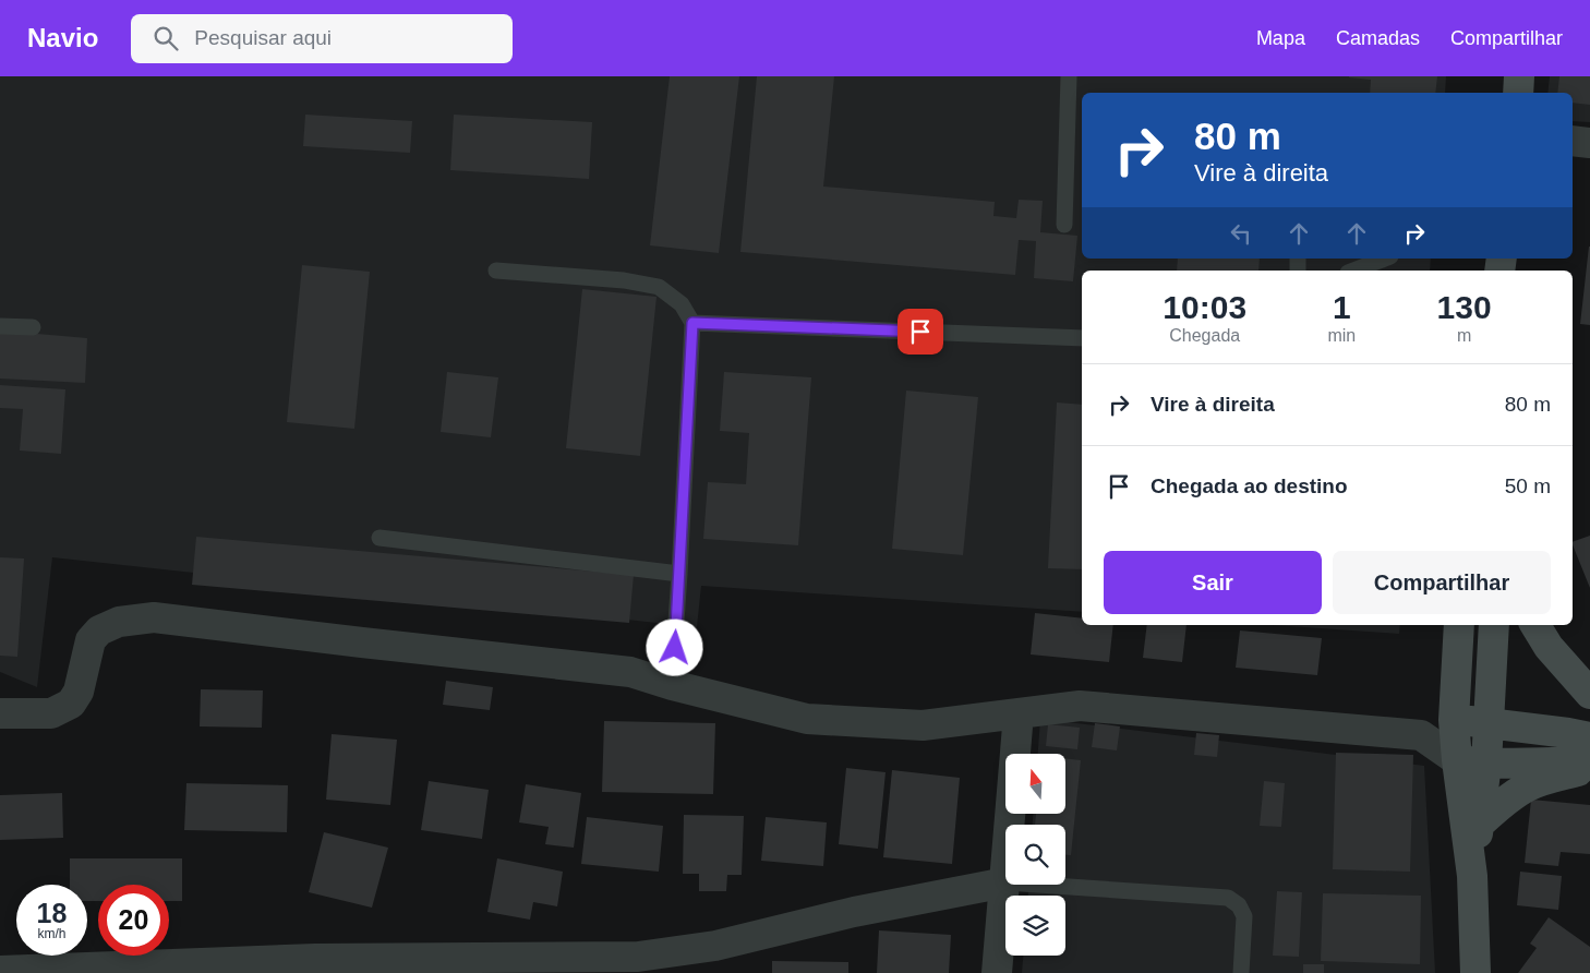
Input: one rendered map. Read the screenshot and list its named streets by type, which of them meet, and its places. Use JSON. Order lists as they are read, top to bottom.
{
  "north": "top",
  "page": {
    "header": "Navio",
    "search": "Pesquisar aqui",
    "nav": ["Mapa", "Camadas", "Compartilhar"],
    "turn": ["80 m", "Vire à direita"],
    "eta": [
      "10:03",
      "Chegada",
      "1",
      "min",
      "130",
      "m"
    ],
    "list": [
      {
        "name": "Vire à direita",
        "value": "80 m"
      },
      {
        "name": "Chegada ao destino",
        "value": "50 m"
      }
    ],
    "buttons": ["Sair", "Compartilhar"],
    "speed": "18 km/h",
    "limit": "20"
  }
}
